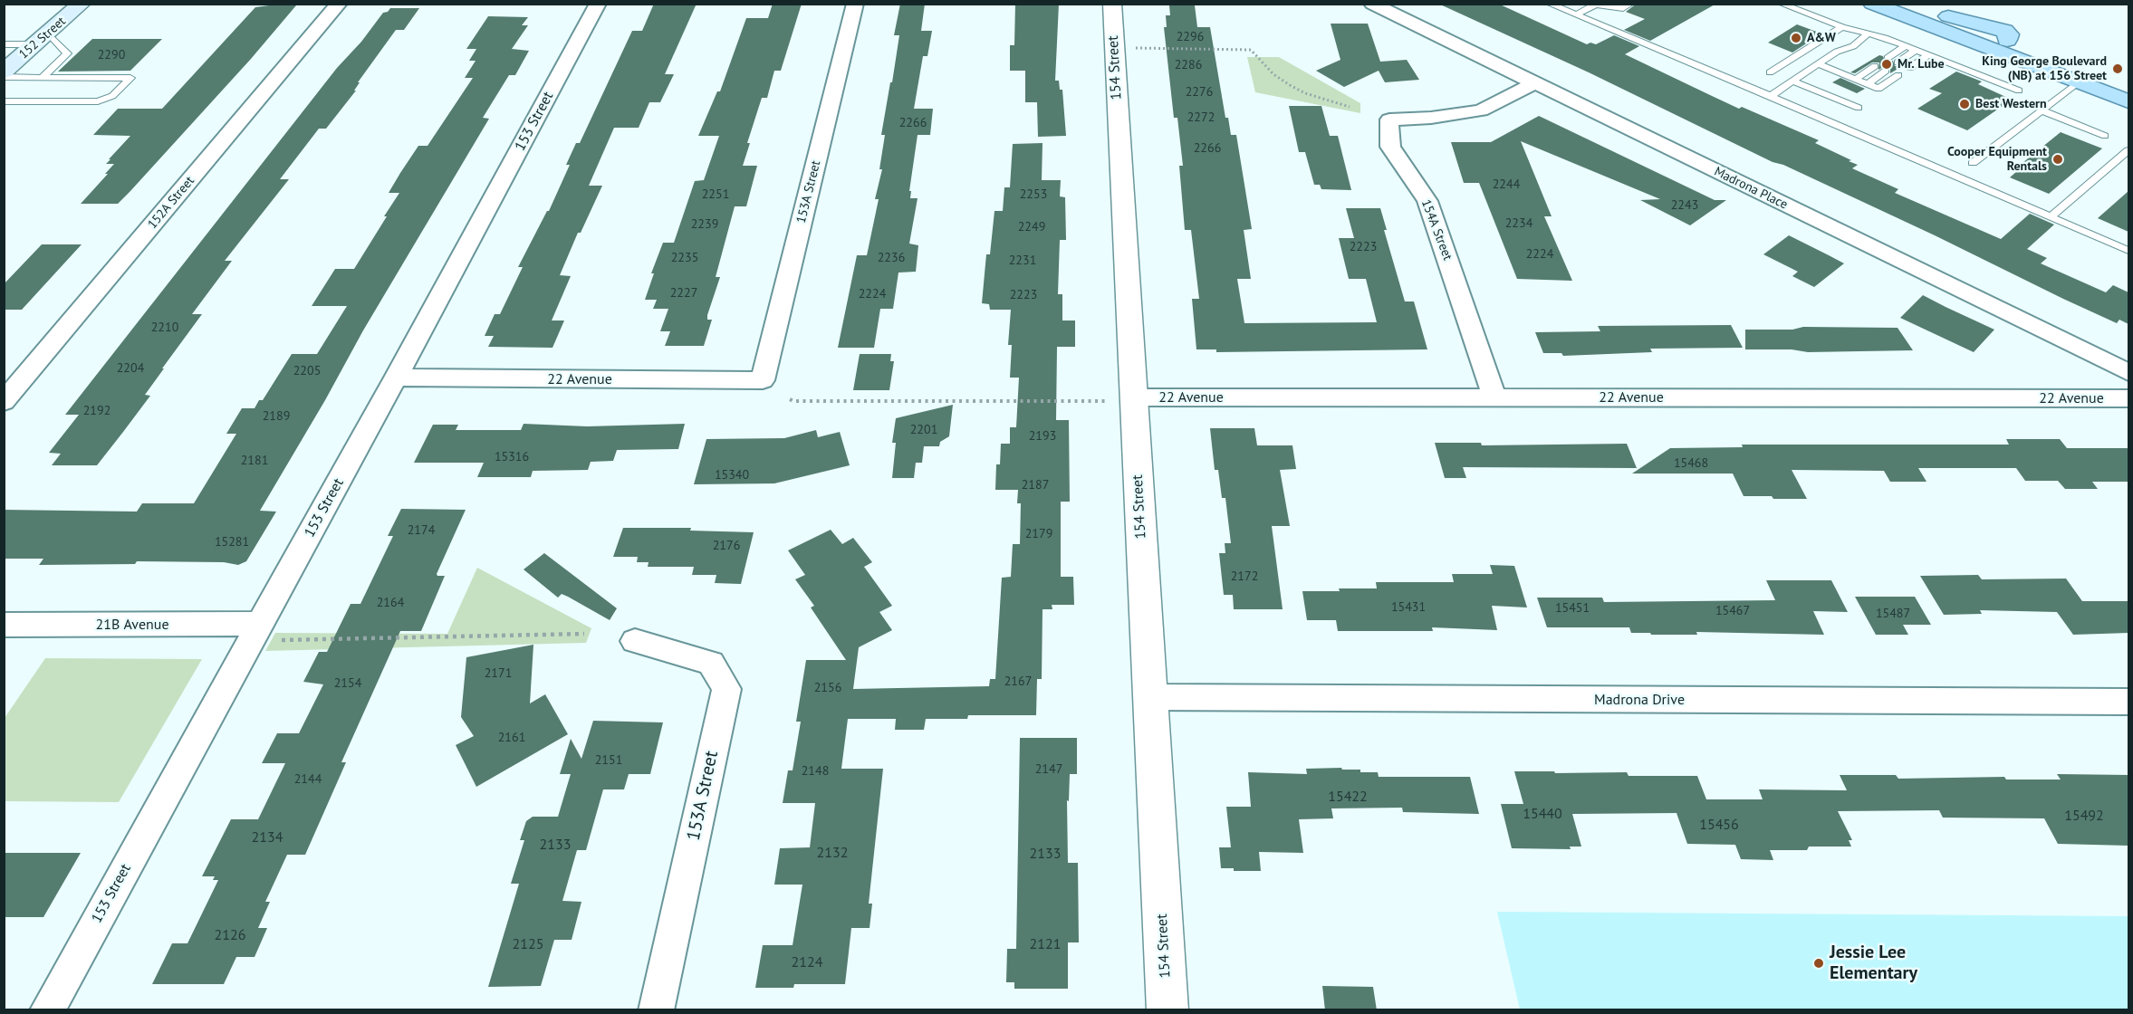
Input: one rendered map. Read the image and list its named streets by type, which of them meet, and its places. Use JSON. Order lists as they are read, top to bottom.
{
  "streets": {
    "main road": ["152 Street"],
    "street": [
      "154 Street",
      "153 Street",
      "Madrona Place",
      "153A Street",
      "152A Street",
      "154A Street",
      "22 Avenue",
      "21B Avenue",
      "Madrona Drive"
    ]
  },
  "crossings": [
    ["154 Street", "22 Avenue"],
    ["154 Street", "Madrona Drive"],
    ["153 Street", "22 Avenue"],
    ["153 Street", "21B Avenue"],
    ["Madrona Place", "154A Street"],
    ["153A Street", "22 Avenue"],
    ["154A Street", "22 Avenue"]
  ],
  "places": [
    "A&W",
    "Mr. Lube",
    "King George Boulevard (NB) at 156 Street",
    "Best Western",
    "Cooper Equipment Rentals",
    "Jessie Lee Elementary"
  ],
  "house_numbers": [
    "2296",
    "2290",
    "2286",
    "2276",
    "2272",
    "2266",
    "2266",
    "2244",
    "2251",
    "2253",
    "2243",
    "2234",
    "2239",
    "2249",
    "2223",
    "2224",
    "2235",
    "2236",
    "2231",
    "2227",
    "2224",
    "2223",
    "2210",
    "2204",
    "2205",
    "2192",
    "2189",
    "2201",
    "2193",
    "15316",
    "2181",
    "15468",
    "15340",
    "2187",
    "2174",
    "2179",
    "15281",
    "2176",
    "2172",
    "2164",
    "15431",
    "15451",
    "15467",
    "15487",
    "2171",
    "2167",
    "2154",
    "2156",
    "2161",
    "2151",
    "2147",
    "2148",
    "2144",
    "15422",
    "15440",
    "15492",
    "15456",
    "2134",
    "2133",
    "2132",
    "2133",
    "2126",
    "2125",
    "2121",
    "2124"
  ]
}
